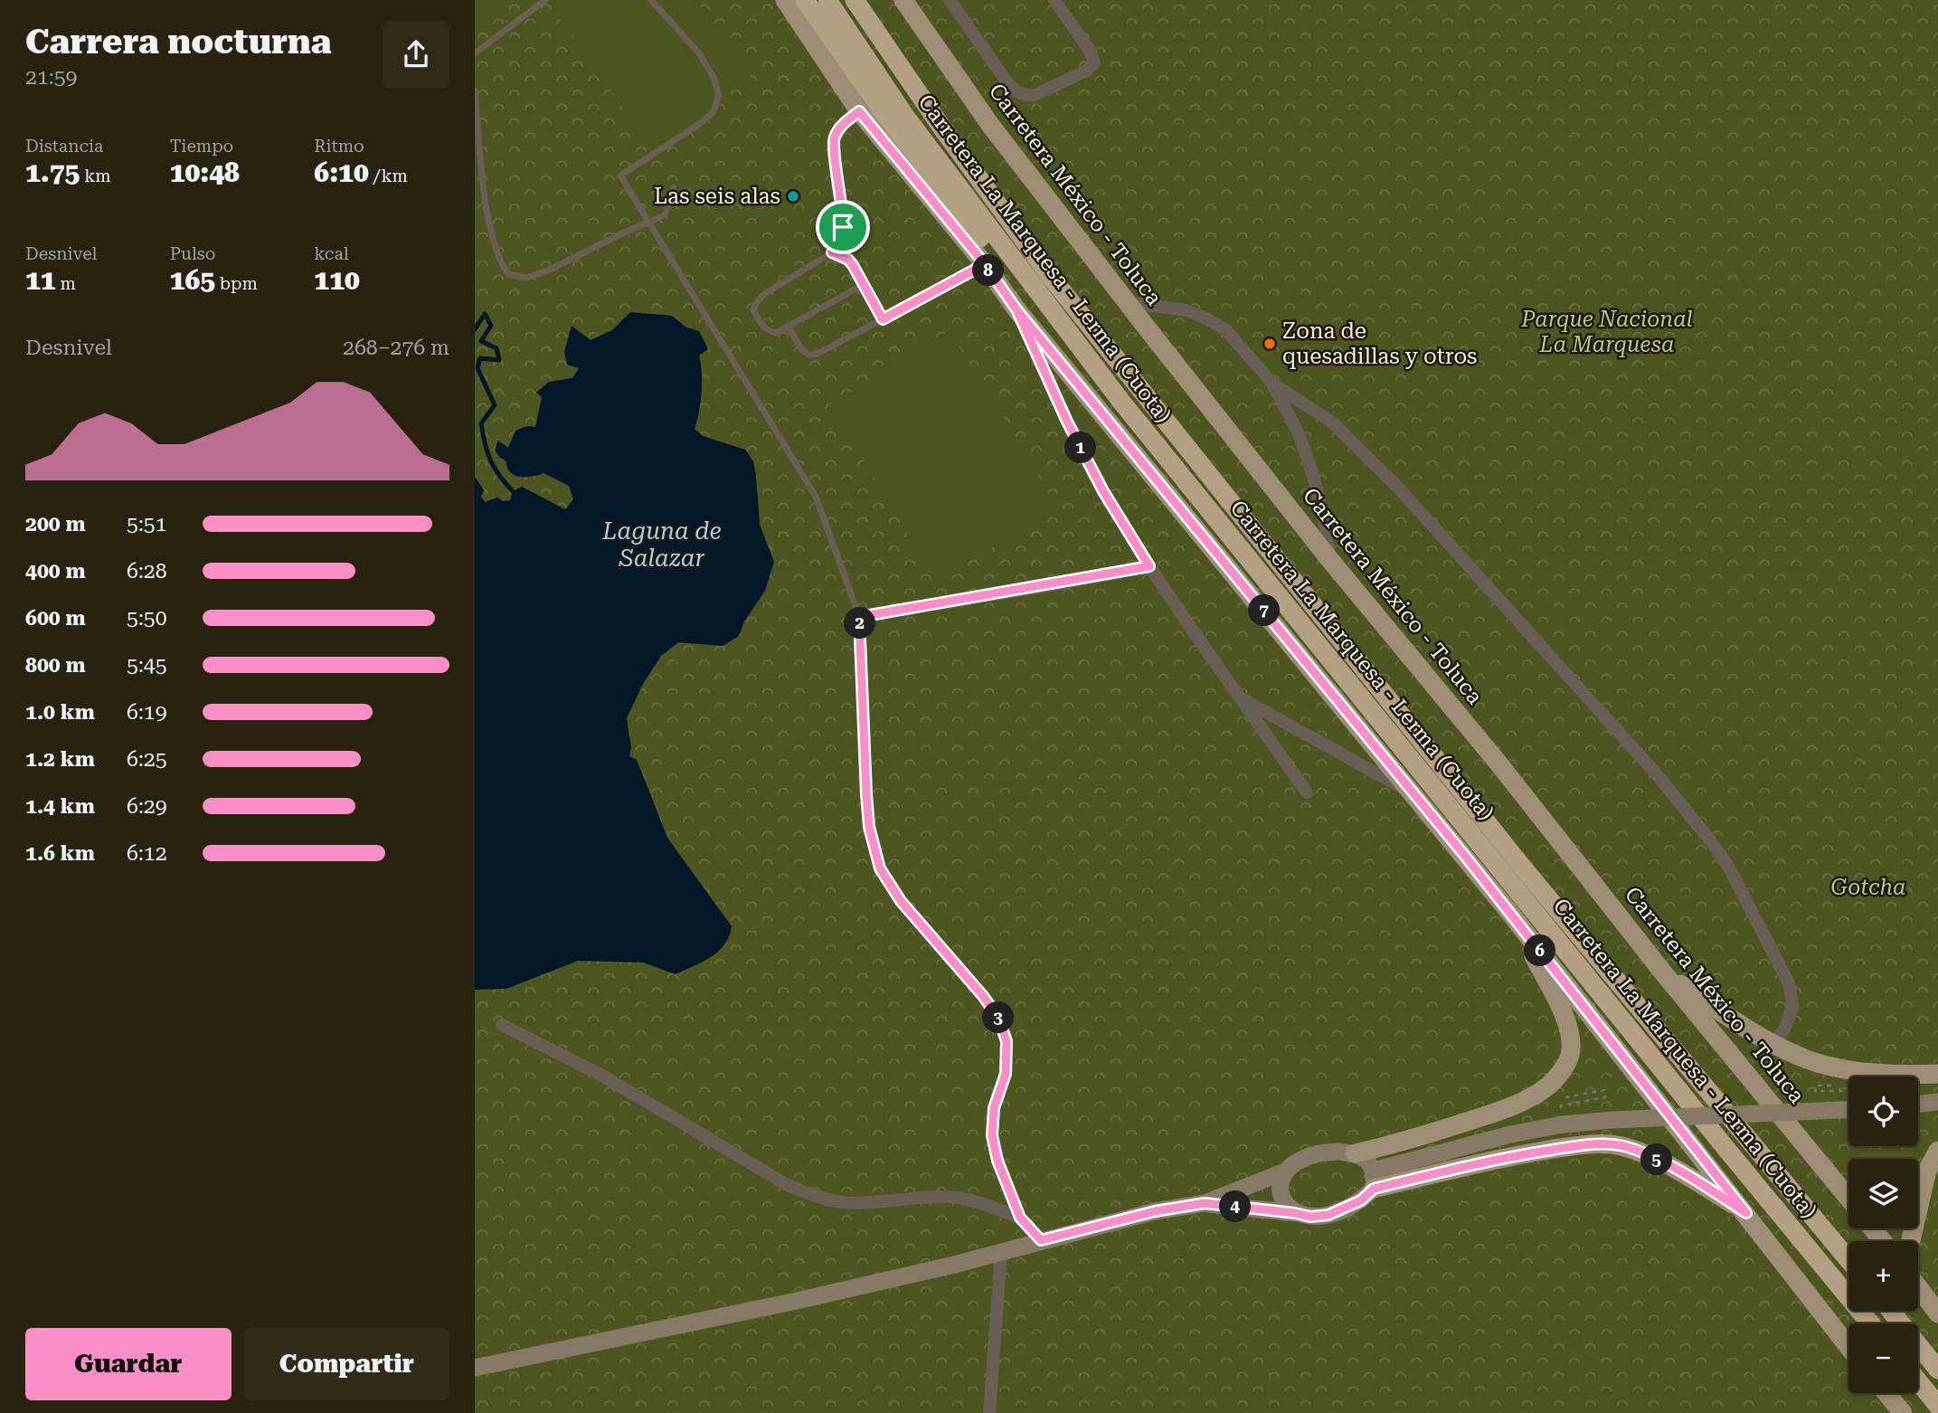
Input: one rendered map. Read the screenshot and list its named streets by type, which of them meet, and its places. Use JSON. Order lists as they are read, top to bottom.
{
  "streets": {
    "highway": ["Carretera La Marquesa - Lerma (Cuota)"],
    "main road": ["Carretera México - Toluca"]
  },
  "water": ["Laguna de Salazar"],
  "parks": ["Parque Nacional La Marquesa", "Gotcha"],
  "places": ["Las seis alas", "Zona de quesadillas y otros"],
  "page": {
    "heading": ["Carrera nocturna", "21:59"],
    "stats": [
      ["Distancia", "1.75 km"],
      ["Tiempo", "10:48"],
      ["Ritmo", "6:10 /km"],
      ["Desnivel", "11 m"],
      ["Pulso", "165 bpm"],
      ["kcal", "110"]
    ],
    "pins": [
      "8",
      "1",
      "7",
      "2",
      "6",
      "3",
      "5",
      "4"
    ],
    "chart": ["Desnivel", "268–276 m"],
    "list": [
      {
        "name": "200 m",
        "note": "5:51"
      },
      {
        "name": "400 m",
        "note": "6:28"
      },
      {
        "name": "600 m",
        "note": "5:50"
      },
      {
        "name": "800 m",
        "note": "5:45"
      },
      {
        "name": "1.0 km",
        "note": "6:19"
      },
      {
        "name": "1.2 km",
        "note": "6:25"
      },
      {
        "name": "1.4 km",
        "note": "6:29"
      },
      {
        "name": "1.6 km",
        "note": "6:12"
      }
    ],
    "map_buttons": ["+", "−"],
    "buttons": ["Guardar", "Compartir"]
  }
}
